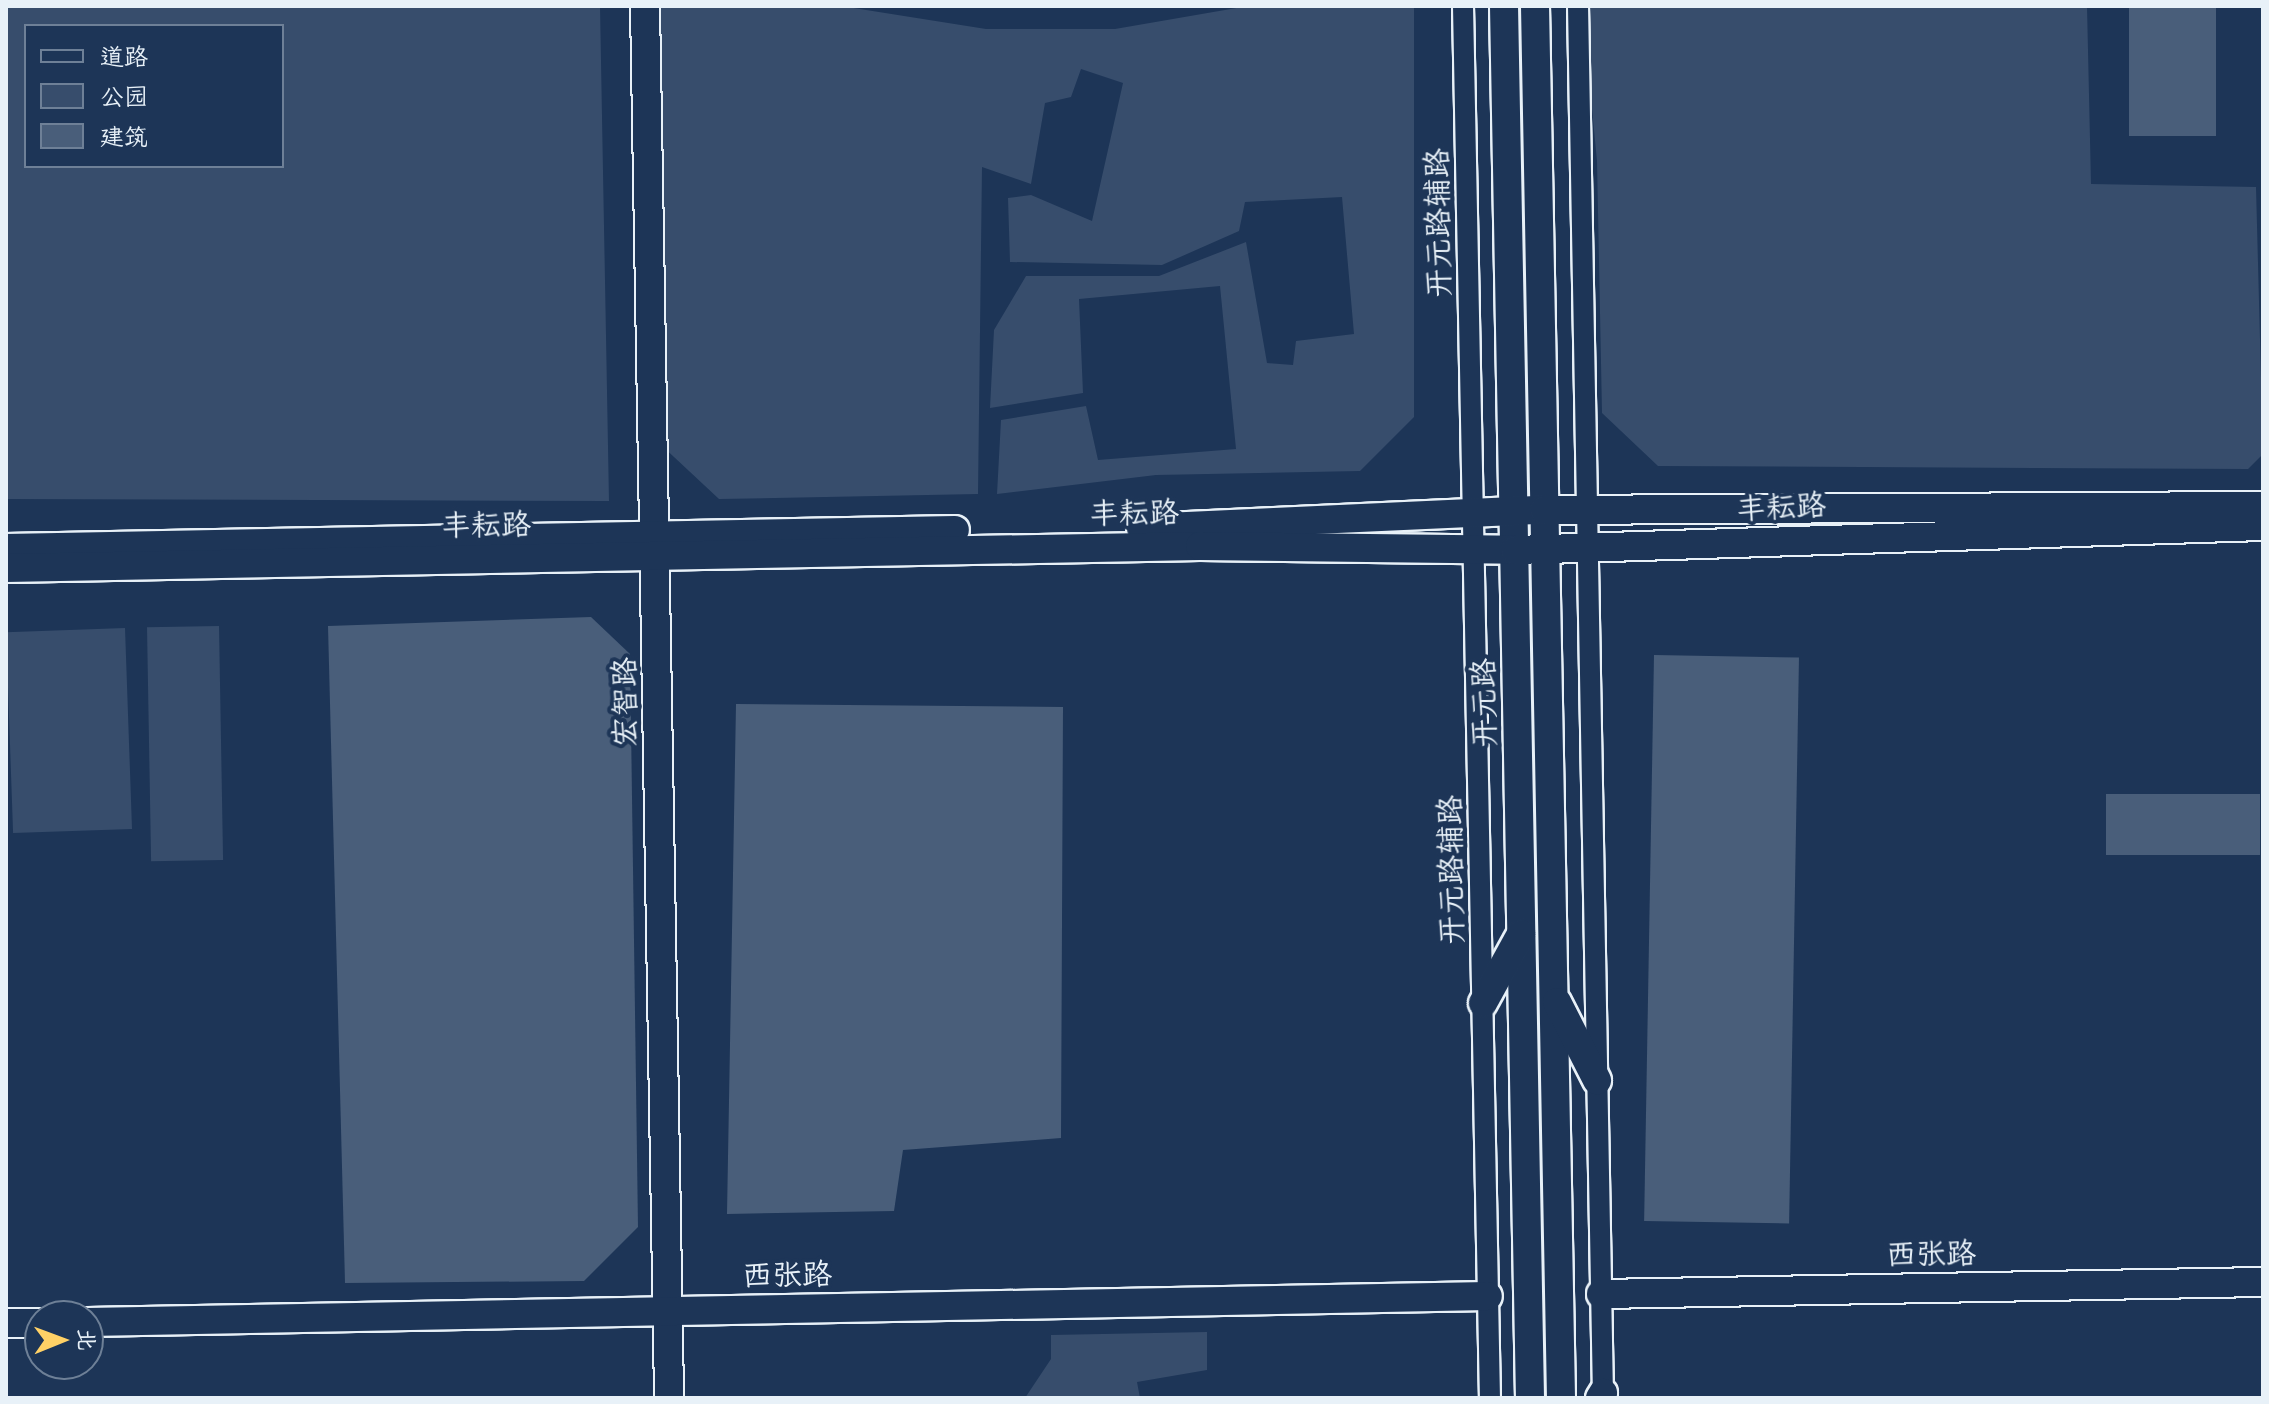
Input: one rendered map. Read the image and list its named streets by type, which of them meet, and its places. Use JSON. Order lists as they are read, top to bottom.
{
  "streets": {
    "street": [
      "开元路辅路",
      "丰耘路",
      "宏智路",
      "开元路",
      "西张路"
    ]
  },
  "crossings": [
    ["开元路辅路", "丰耘路"],
    ["开元路辅路", "西张路"],
    ["丰耘路", "宏智路"],
    ["丰耘路", "开元路"],
    ["宏智路", "西张路"]
  ],
  "legend": ["道路", "公园", "建筑"],
  "north": "right"
}
